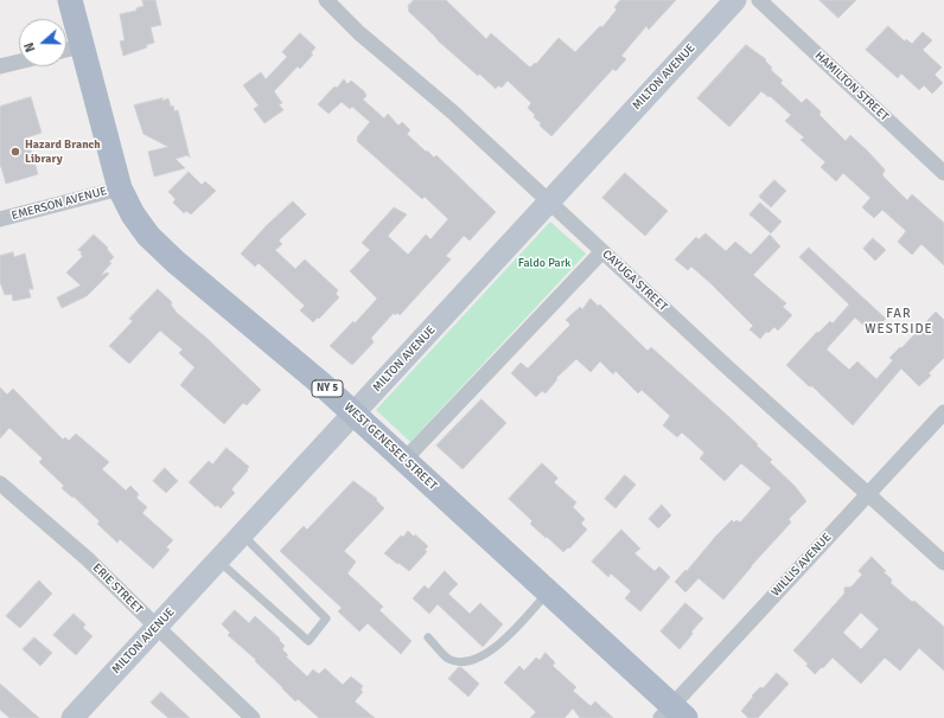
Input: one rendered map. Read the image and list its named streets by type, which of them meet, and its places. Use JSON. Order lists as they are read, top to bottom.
{
  "streets": {
    "main road": ["NY 5", "WEST GENESEE STREET"],
    "street": [
      "MILTON AVENUE",
      "HAMILTON STREET",
      "EMERSON AVENUE",
      "CAYUGA STREET",
      "WILLIS AVENUE",
      "ERIE STREET"
    ]
  },
  "crossings": [
    ["MILTON AVENUE", "CAYUGA STREET"],
    ["MILTON AVENUE", "WEST GENESEE STREET"],
    ["MILTON AVENUE", "ERIE STREET"],
    ["EMERSON AVENUE", "WEST GENESEE STREET"],
    ["CAYUGA STREET", "WILLIS AVENUE"],
    ["WEST GENESEE STREET", "WILLIS AVENUE"]
  ],
  "districts": ["FAR WESTSIDE"],
  "parks": ["Faldo Park"],
  "places": ["Hazard Branch Library"],
  "north": "left"
}
